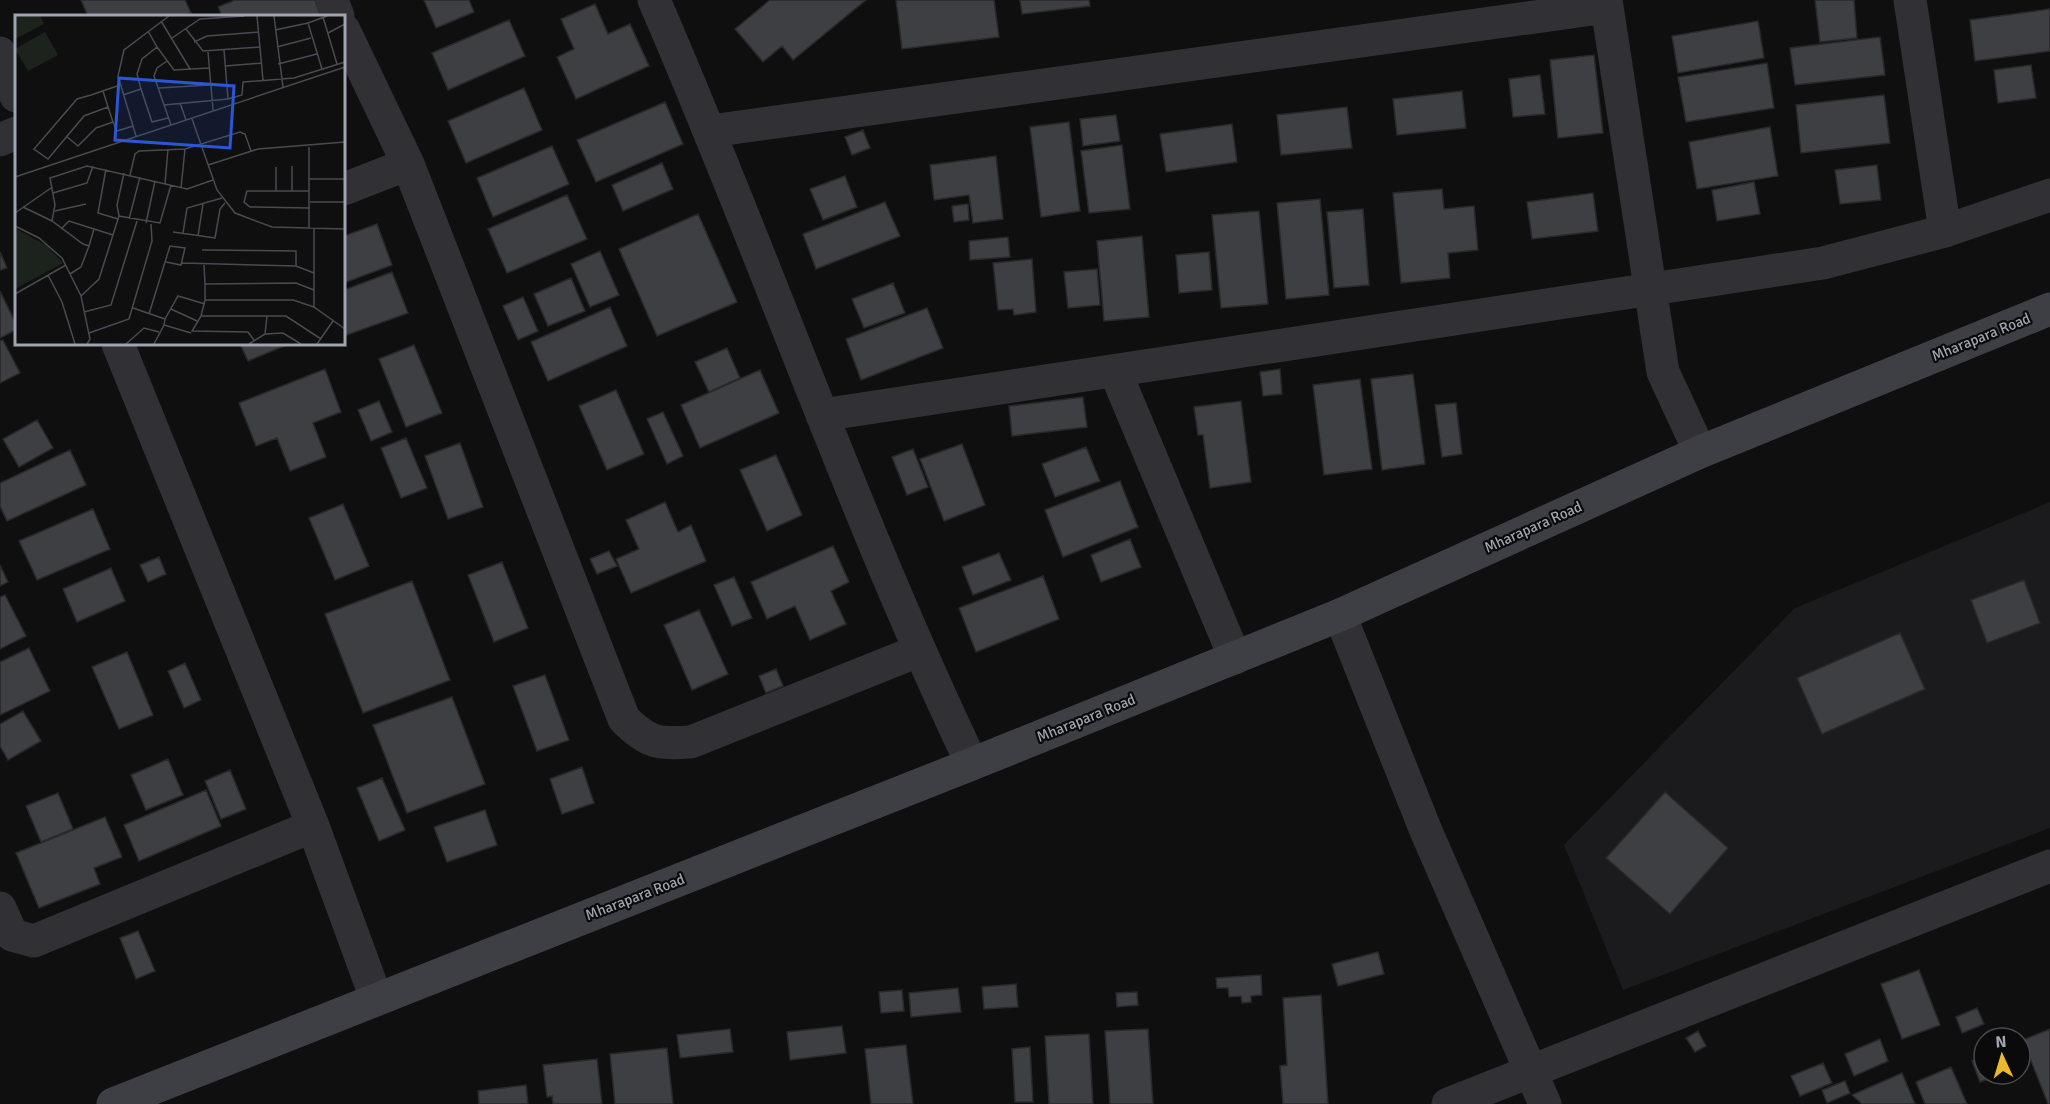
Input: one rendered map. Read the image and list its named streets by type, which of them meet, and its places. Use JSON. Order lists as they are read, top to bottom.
{
  "streets": {
    "main road": ["Mharapara Road"]
  },
  "north": "top"
}
